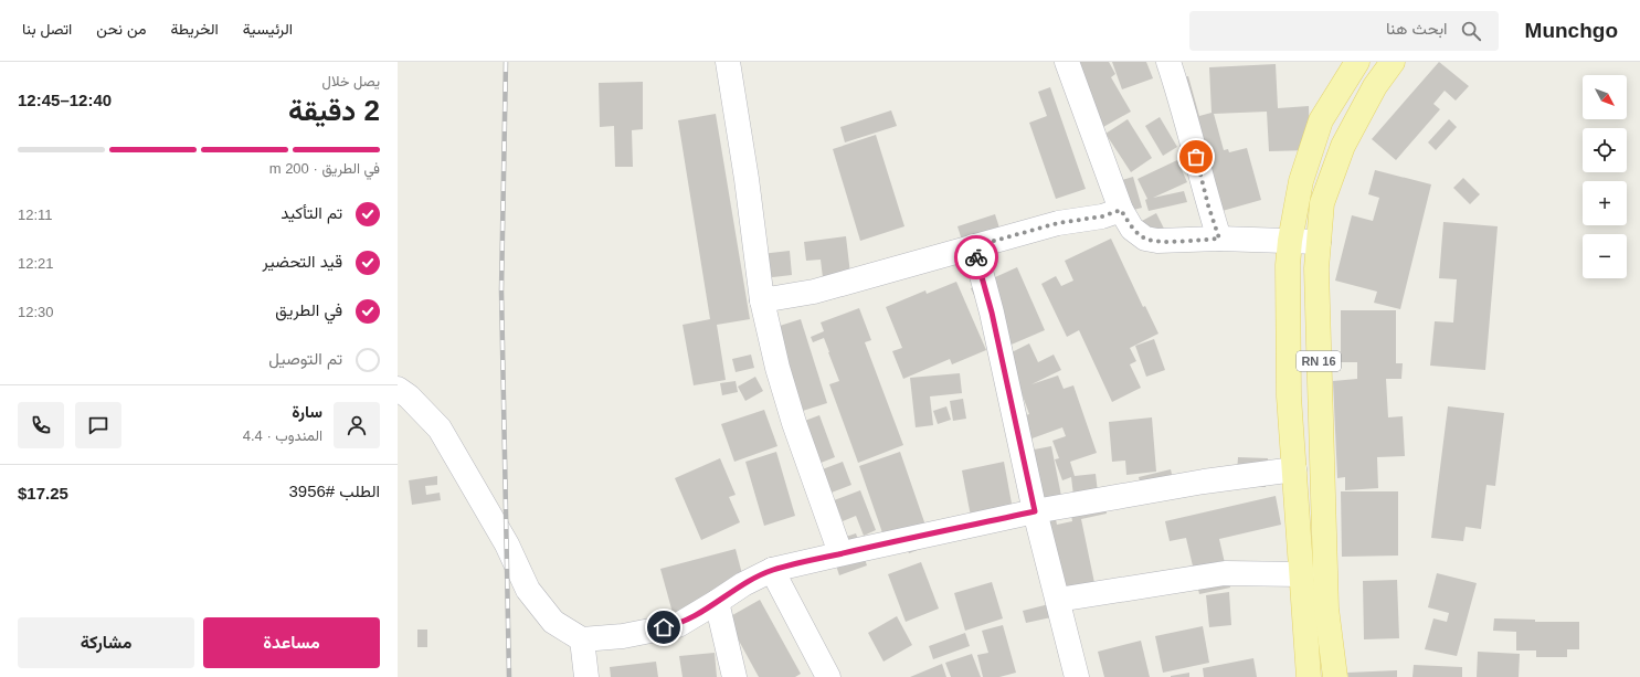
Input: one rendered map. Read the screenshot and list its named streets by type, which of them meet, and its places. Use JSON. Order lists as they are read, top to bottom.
{
  "streets": {
    "main road": ["RN 16"]
  },
  "north": "bottom right",
  "page": {
    "header": "Munchgo",
    "search": "ابحث هنا",
    "nav": [
      "الرئيسية",
      "الخريطة",
      "من نحن",
      "اتصل بنا"
    ],
    "heading": ["2 دقيقة", "يصل خلال", "12:40–12:45"],
    "panel": [
      "سارة",
      "المندوب · 4.4",
      "الطلب #3956",
      "$17.25"
    ],
    "map_buttons": ["+", "−"],
    "bar": "في الطريق · 200 m",
    "list": [
      ["تم التأكيد", "12:11"],
      ["قيد التحضير", "12:21"],
      ["في الطريق", "12:30"],
      "تم التوصيل"
    ],
    "buttons": ["مساعدة", "مشاركة"]
  }
}
